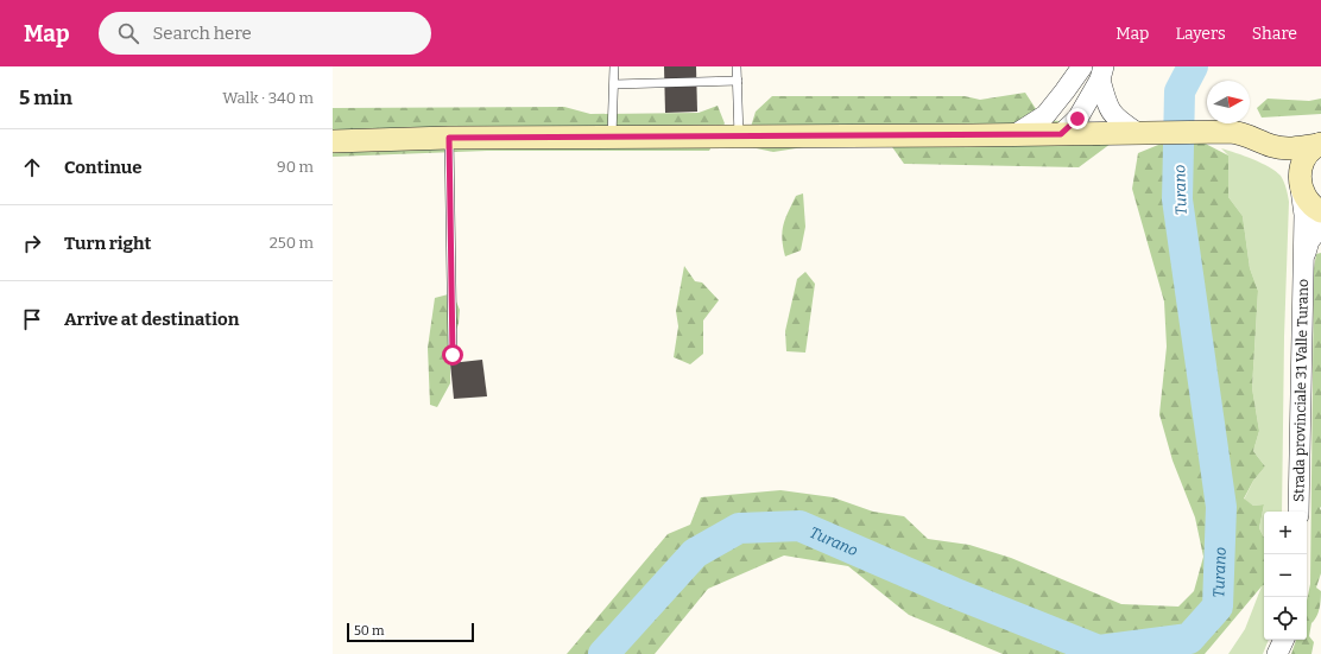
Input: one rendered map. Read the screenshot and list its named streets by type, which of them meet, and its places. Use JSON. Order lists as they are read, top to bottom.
{
  "streets": {
    "street": ["Strada provinciale 31 Valle Turano"]
  },
  "water": ["Turano"],
  "scale_bar": "50 m",
  "north": "right",
  "page": {
    "header": "Map",
    "search": "Search here",
    "nav": ["Map", "Layers", "Share"],
    "heading": ["5 min", "Walk · 340 m"],
    "list": [
      ["Continue", "90 m"],
      ["Turn right", "250 m"],
      "Arrive at destination"
    ],
    "map_buttons": ["+", "−"],
    "scale": "50 m"
  }
}
